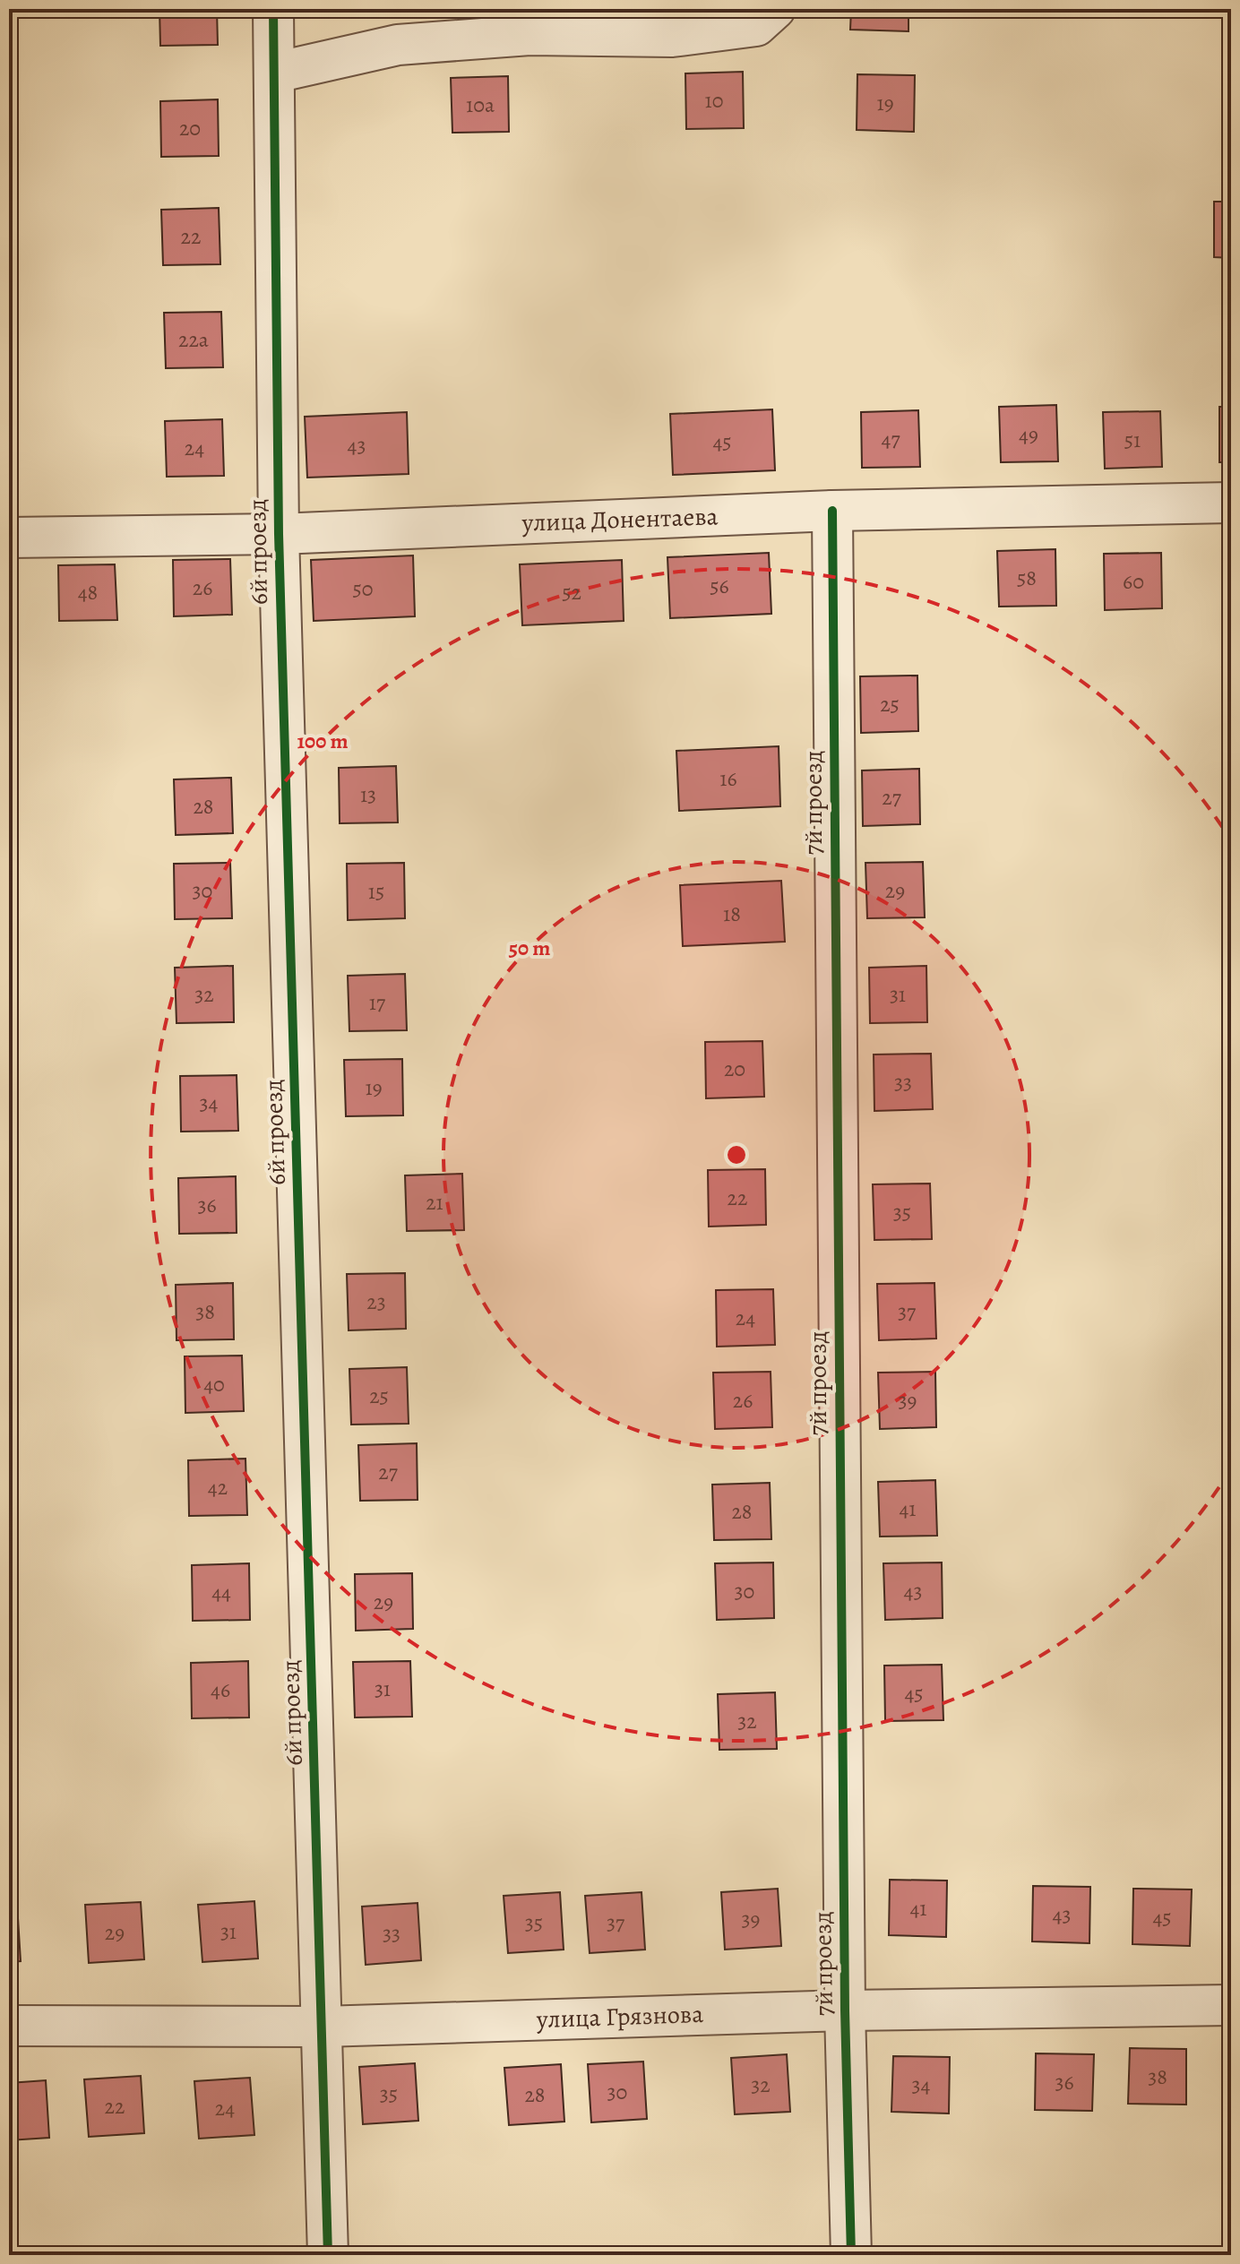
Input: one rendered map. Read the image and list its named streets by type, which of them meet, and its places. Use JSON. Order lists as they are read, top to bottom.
{
  "streets": {
    "street": [
      "улица Донентаева",
      "6й проезд",
      "7й проезд",
      "улица Грязнова"
    ]
  },
  "crossings": [
    ["улица Донентаева", "6й проезд"],
    ["улица Донентаева", "7й проезд"],
    ["6й проезд", "улица Грязнова"],
    ["7й проезд", "улица Грязнова"]
  ],
  "house_numbers": [
    "10",
    "19",
    "10а",
    "20",
    "22",
    "22а",
    "49",
    "47",
    "51",
    "45",
    "43",
    "24",
    "58",
    "60",
    "56",
    "26",
    "50",
    "48",
    "52",
    "25",
    "16",
    "13",
    "27",
    "28",
    "30",
    "29",
    "15",
    "18",
    "32",
    "31",
    "17",
    "20",
    "33",
    "19",
    "34",
    "22",
    "21",
    "36",
    "35",
    "23",
    "38",
    "37",
    "24",
    "40",
    "25",
    "26",
    "39",
    "27",
    "42",
    "41",
    "28",
    "30",
    "43",
    "44",
    "29",
    "31",
    "46",
    "45",
    "32",
    "41",
    "43",
    "45",
    "39",
    "35",
    "37",
    "31",
    "29",
    "33",
    "38",
    "36",
    "32",
    "34",
    "30",
    "35",
    "28",
    "22",
    "24"
  ],
  "rings": ["100 m", "50 m"]
}
